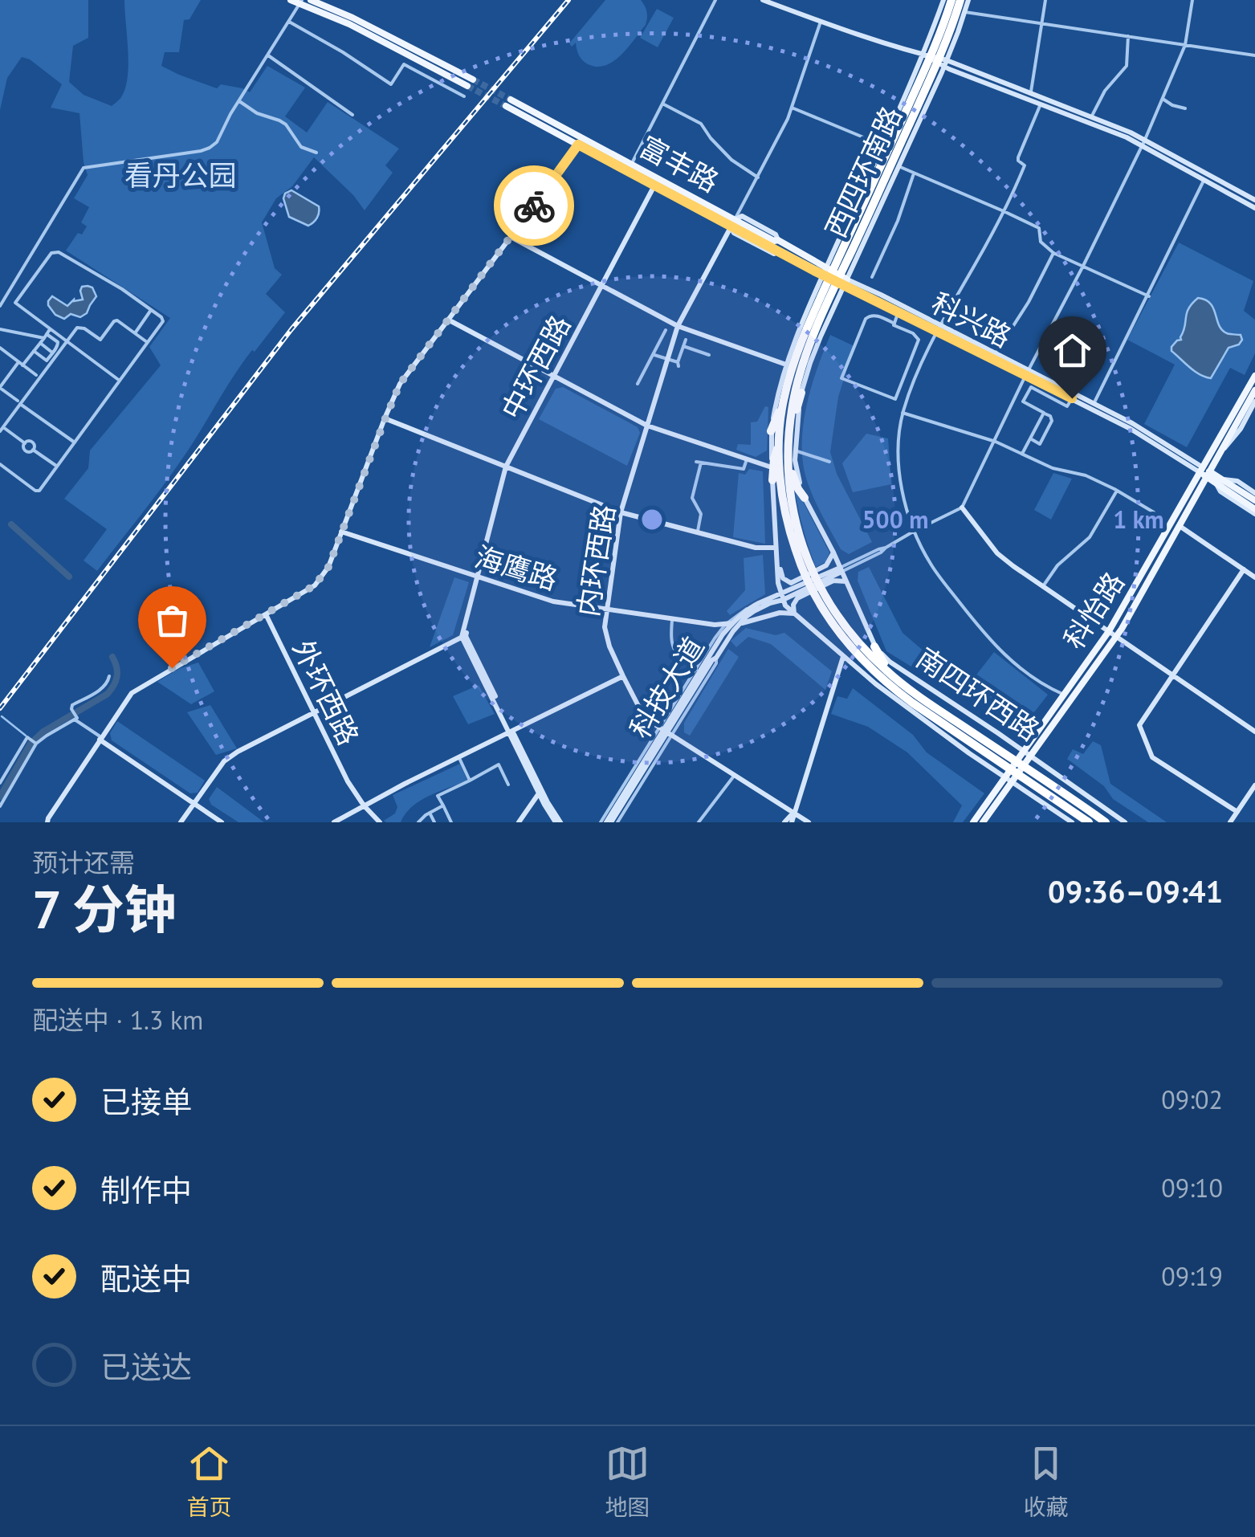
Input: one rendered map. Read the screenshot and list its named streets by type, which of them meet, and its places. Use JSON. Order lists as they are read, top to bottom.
{
  "streets": {
    "highway": ["西四环南路", "南四环西路"],
    "main road": ["富丰路", "科怡路"],
    "street": [
      "科兴路",
      "中环西路",
      "内环西路",
      "海鹰路",
      "科技大道",
      "外环西路"
    ]
  },
  "crossings": [
    ["富丰路", "西四环南路"],
    ["富丰路", "科兴路"],
    ["富丰路", "中环西路"],
    ["富丰路", "内环西路"],
    ["富丰路", "外环西路"],
    ["西四环南路", "科兴路"],
    ["西四环南路", "科技大道"],
    ["西四环南路", "南四环西路"],
    ["科兴路", "科怡路"],
    ["中环西路", "海鹰路"],
    ["内环西路", "海鹰路"],
    ["内环西路", "科技大道"],
    ["海鹰路", "科技大道"],
    ["海鹰路", "外环西路"],
    ["科怡路", "南四环西路"],
    ["科技大道", "南四环西路"]
  ],
  "parks": ["看丹公园"],
  "page": {
    "heading": ["7 分钟", "预计还需", "09:36–09:41"],
    "bar": "配送中 · 1.3 km",
    "list": [
      ["已接单", "09:02"],
      ["制作中", "09:10"],
      ["配送中", "09:19"],
      "已送达"
    ],
    "tabs": ["首页", "地图", "收藏"]
  },
  "rings": ["500 m", "1 km"]
}
